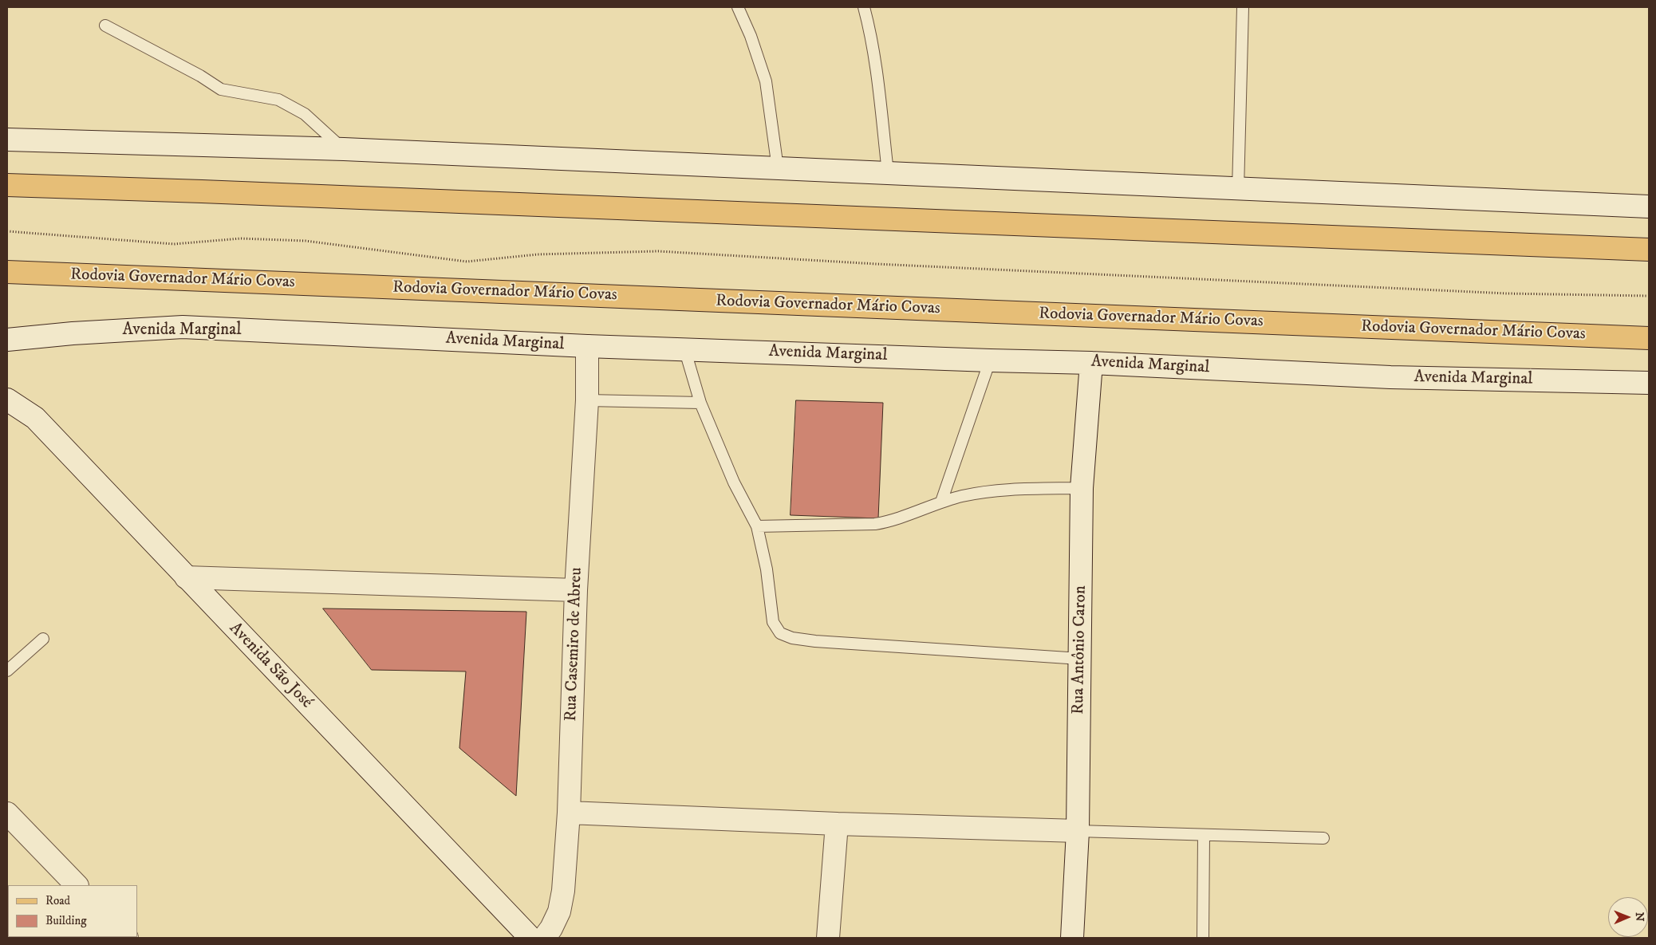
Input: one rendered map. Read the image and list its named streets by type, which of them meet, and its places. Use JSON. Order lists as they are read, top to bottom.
{
  "streets": {
    "main road": ["Rodovia Governador Mário Covas"],
    "street": [
      "Avenida Marginal",
      "Rua Casemiro de Abreu",
      "Rua Antônio Caron",
      "Avenida São José"
    ]
  },
  "crossings": [
    ["Avenida Marginal", "Rua Casemiro de Abreu"],
    ["Avenida Marginal", "Rua Antônio Caron"]
  ],
  "legend": ["Road", "Building"],
  "north": "right"
}
